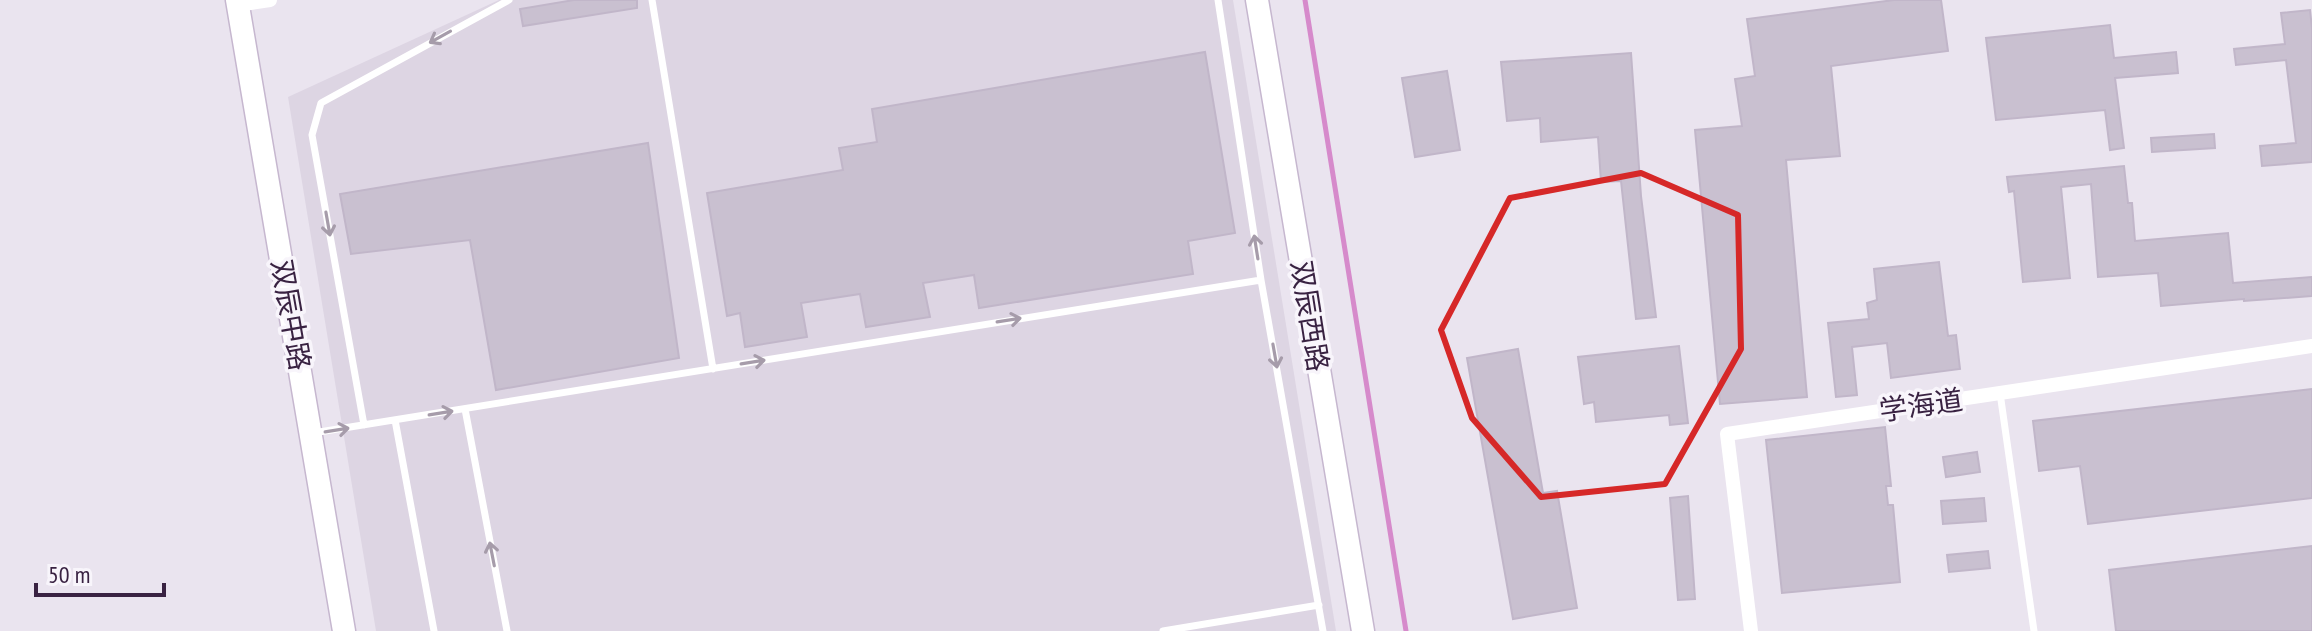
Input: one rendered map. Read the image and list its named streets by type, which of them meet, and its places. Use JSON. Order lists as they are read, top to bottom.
{
  "streets": {
    "main road": ["双辰中路", "双辰西路"],
    "street": ["学海道"]
  },
  "scale_bar": "50 m"
}
